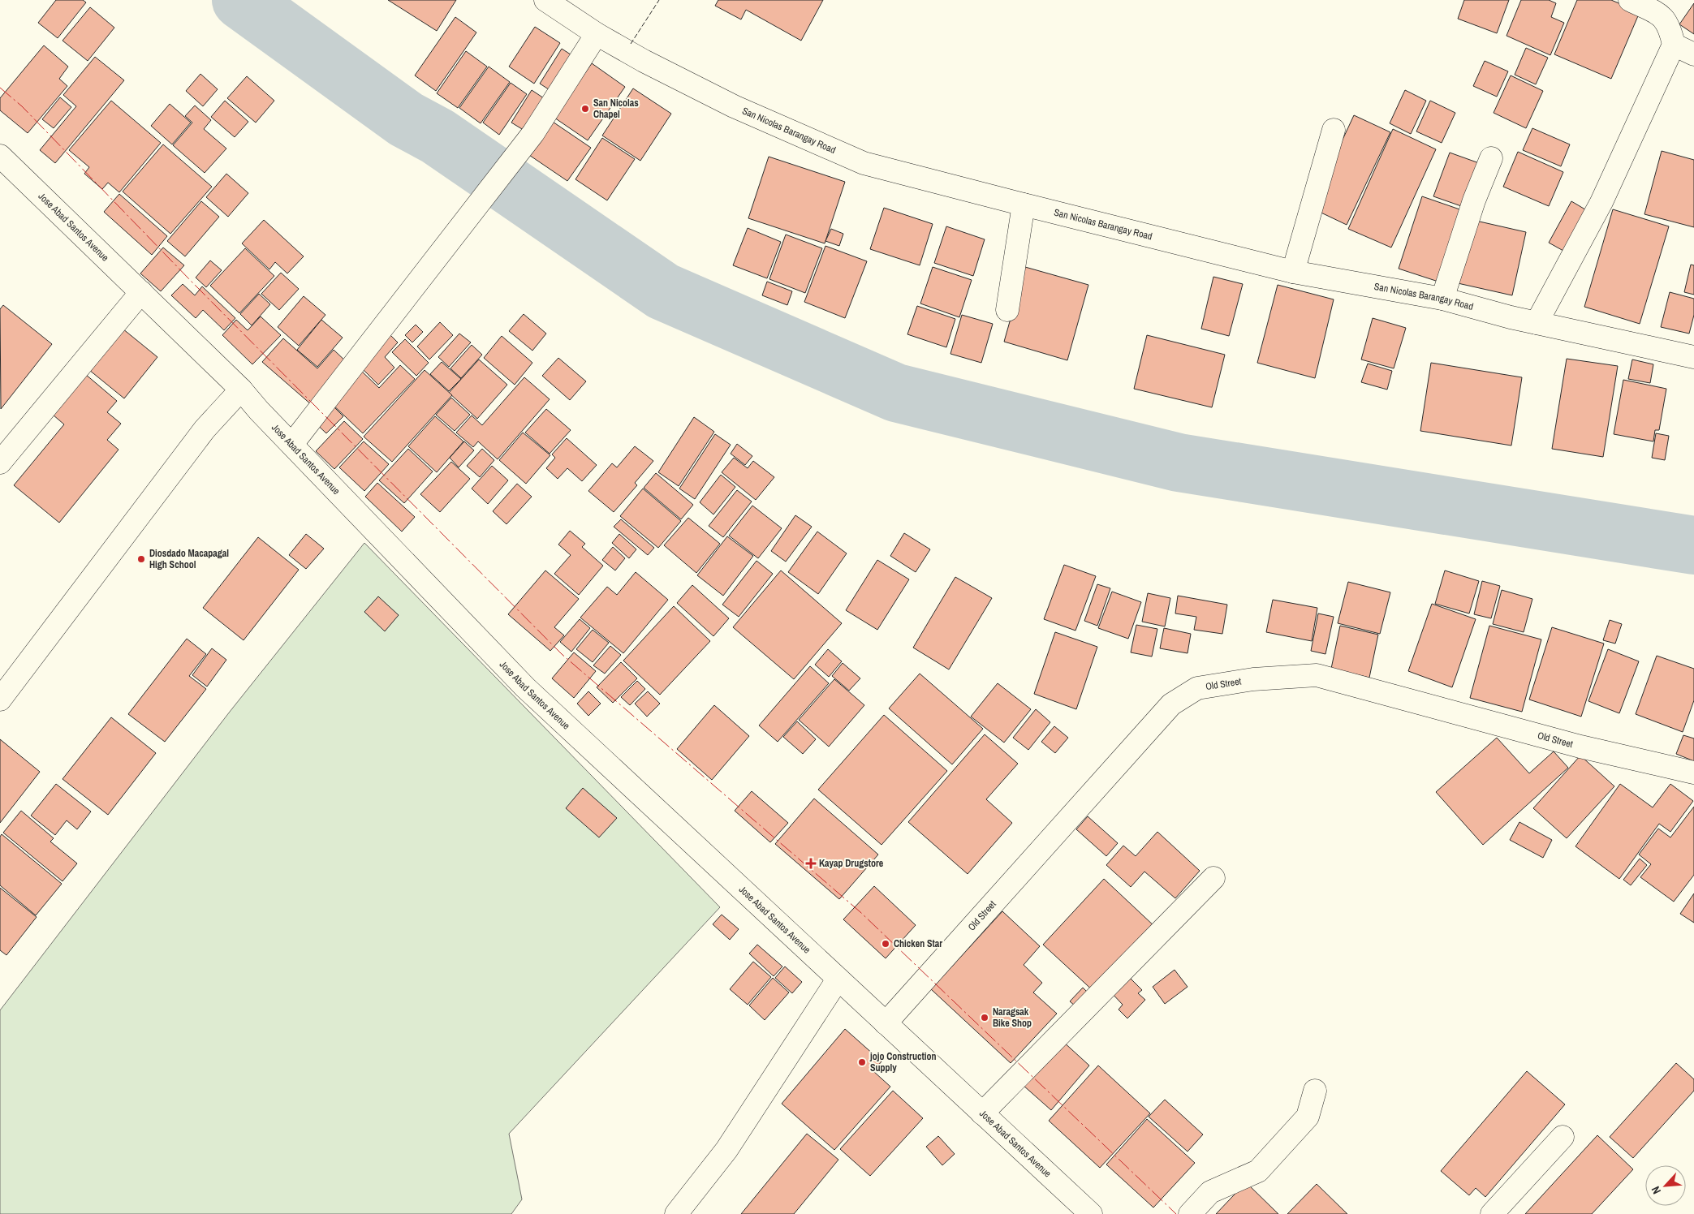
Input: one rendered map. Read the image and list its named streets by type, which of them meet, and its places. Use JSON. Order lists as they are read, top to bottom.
{
  "streets": {
    "main road": ["San Nicolas Barangay Road", "Jose Abad Santos Avenue", "Old Street"]
  },
  "crossings": [
    ["Jose Abad Santos Avenue", "Old Street"]
  ],
  "places": {
    "other": [
      "San Nicolas Chapel",
      "Diosdado Macapagal High School",
      "Chicken Star",
      "Naragsak Bike Shop",
      "jojo Construction Supply"
    ],
    "health": ["Kayap Drugstore"]
  },
  "north": "bottom left"
}
